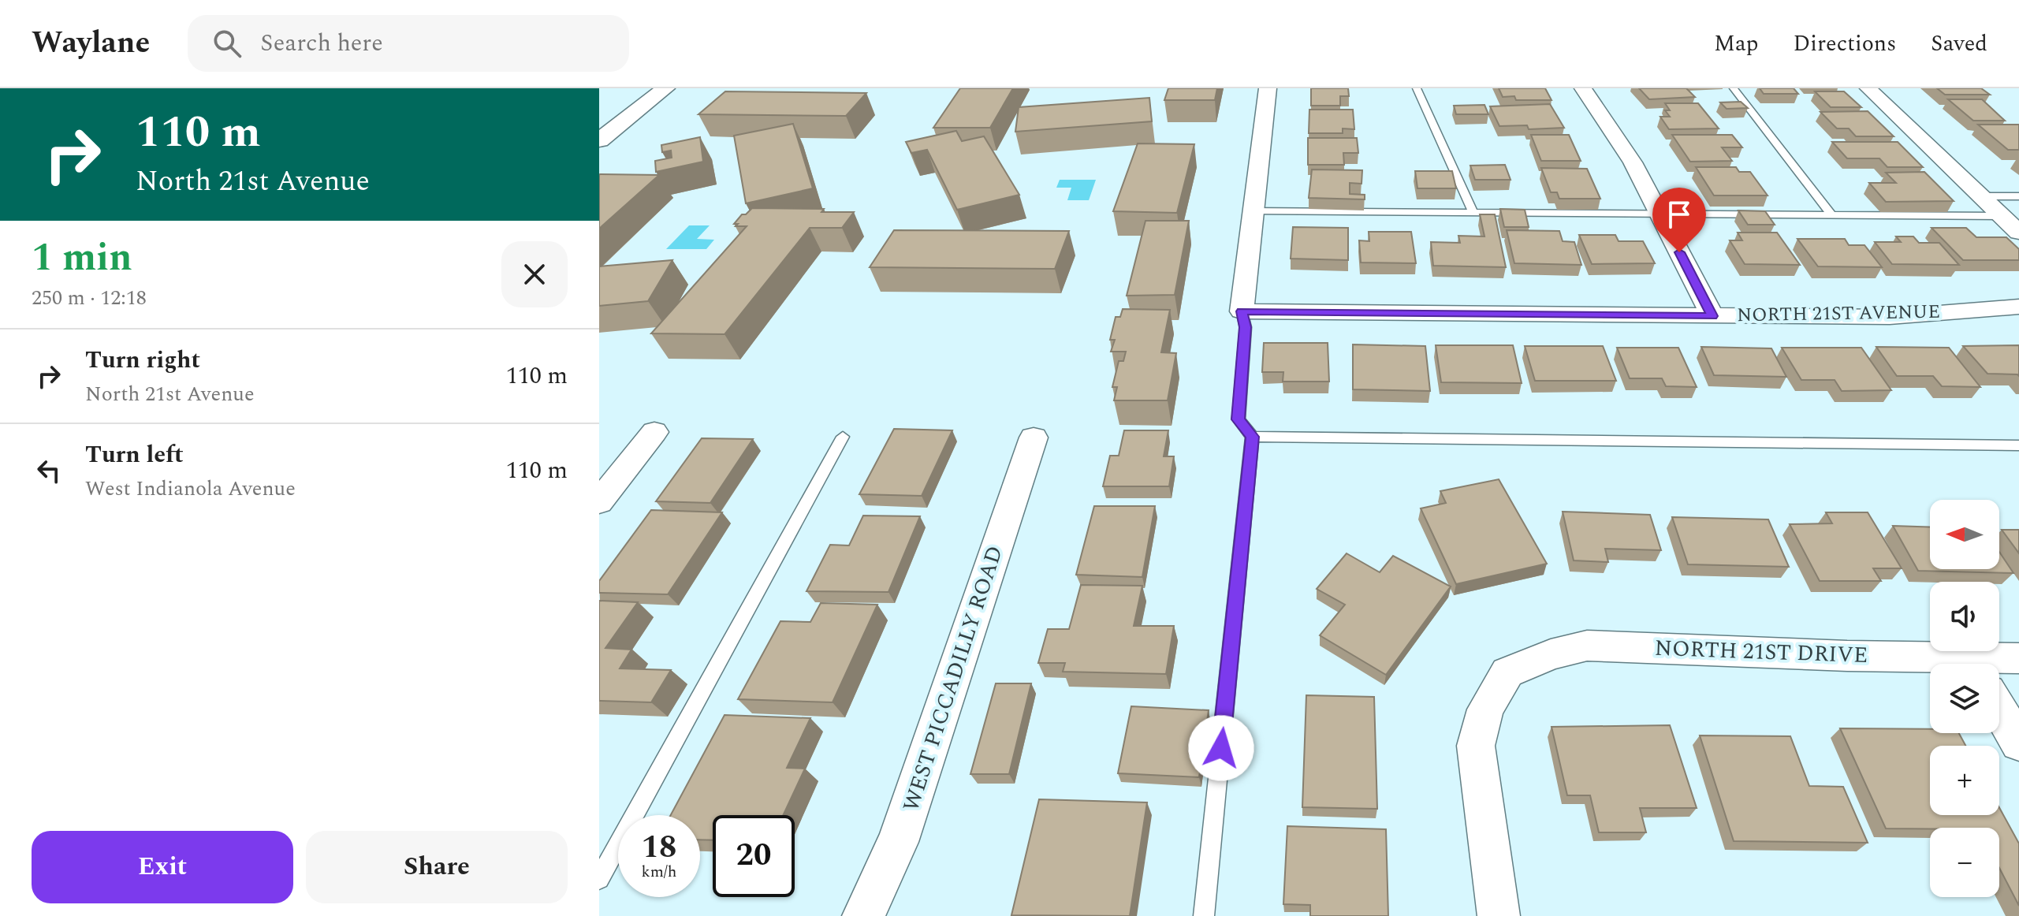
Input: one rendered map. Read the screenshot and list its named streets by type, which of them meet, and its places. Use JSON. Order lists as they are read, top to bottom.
{
  "streets": {
    "street": ["NORTH 21ST AVENUE", "NORTH 21ST DRIVE", "WEST PICCADILLY ROAD"]
  },
  "north": "left",
  "page": {
    "header": "Waylane",
    "search": "Search here",
    "nav": ["Map", "Directions", "Saved"],
    "turn": ["110 m", "North 21st Avenue"],
    "heading": ["1 min", "250 m · 12:18"],
    "list": [
      {
        "name": "Turn right",
        "note": "North 21st Avenue",
        "value": "110 m"
      },
      {
        "name": "Turn left",
        "note": "West Indianola Avenue",
        "value": "110 m"
      }
    ],
    "map_buttons": ["+", "−"],
    "speed": "18 km/h",
    "limit": "20",
    "buttons": ["Exit", "Share"]
  }
}
